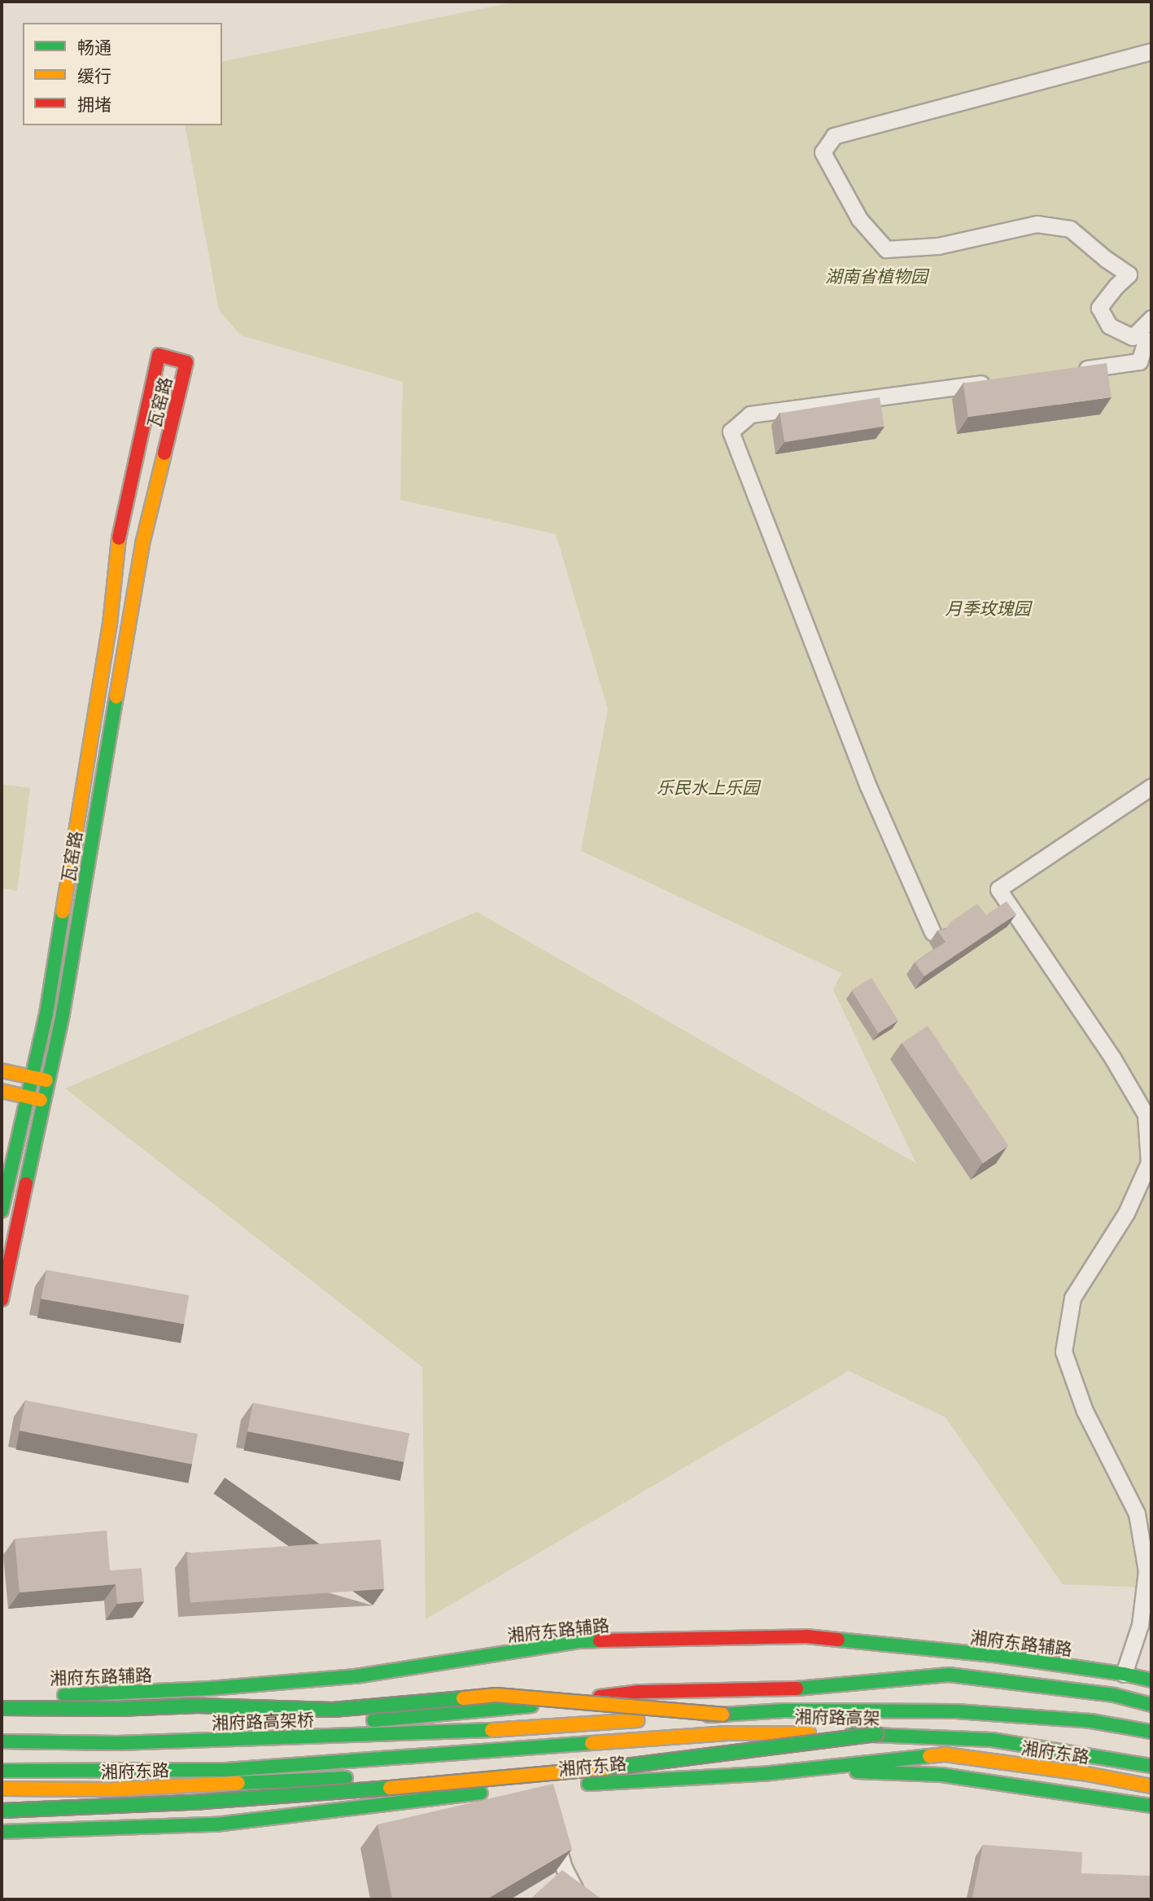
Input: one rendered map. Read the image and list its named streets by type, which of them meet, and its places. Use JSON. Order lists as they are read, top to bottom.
{
  "streets": {
    "main road": [
      "瓦窑路",
      "湘府东路辅路",
      "湘府路高架",
      "湘府路高架桥",
      "湘府东路"
    ]
  },
  "crossings": [
    ["湘府路高架", "湘府路高架桥"]
  ],
  "parks": ["湖南省植物园", "月季玫瑰园", "乐民水上乐园"],
  "legend": ["畅通", "缓行", "拥堵"]
}
